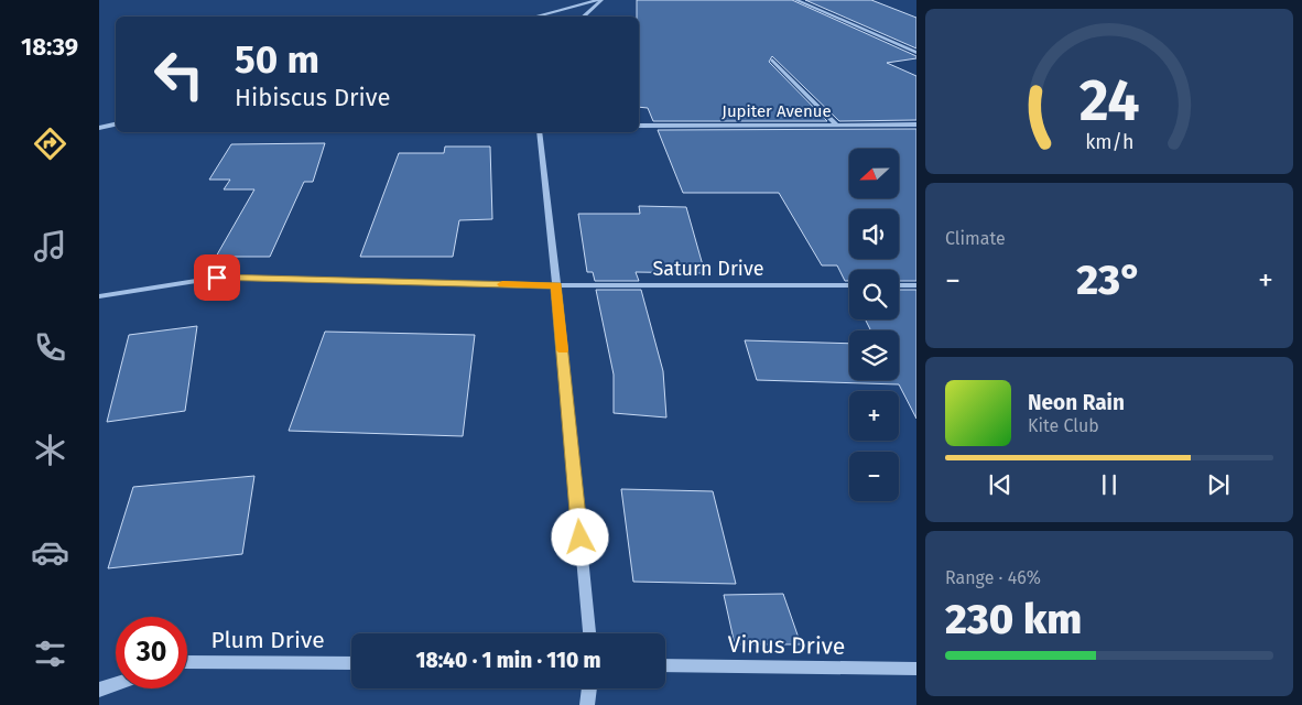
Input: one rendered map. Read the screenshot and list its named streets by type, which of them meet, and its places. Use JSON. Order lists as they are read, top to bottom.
{
  "streets": {
    "street": [
      "Jupiter Avenue",
      "Saturn Drive",
      "Plum Drive",
      "Vinus Drive"
    ]
  },
  "north": "left",
  "page": {
    "tabs": "18:39",
    "turn": ["50 m", "Hibiscus Drive"],
    "map_buttons": ["+", "−"],
    "tile": [
      "Climate",
      ["Range · 46%", "230 km"]
    ],
    "heat": ["−", "23°", "+"],
    "song": ["Neon Rain", "Kite Club"],
    "limit": "30",
    "trip": "18:40 · 1 min · 110 m",
    "gauge": ["24", "km/h"]
  }
}
